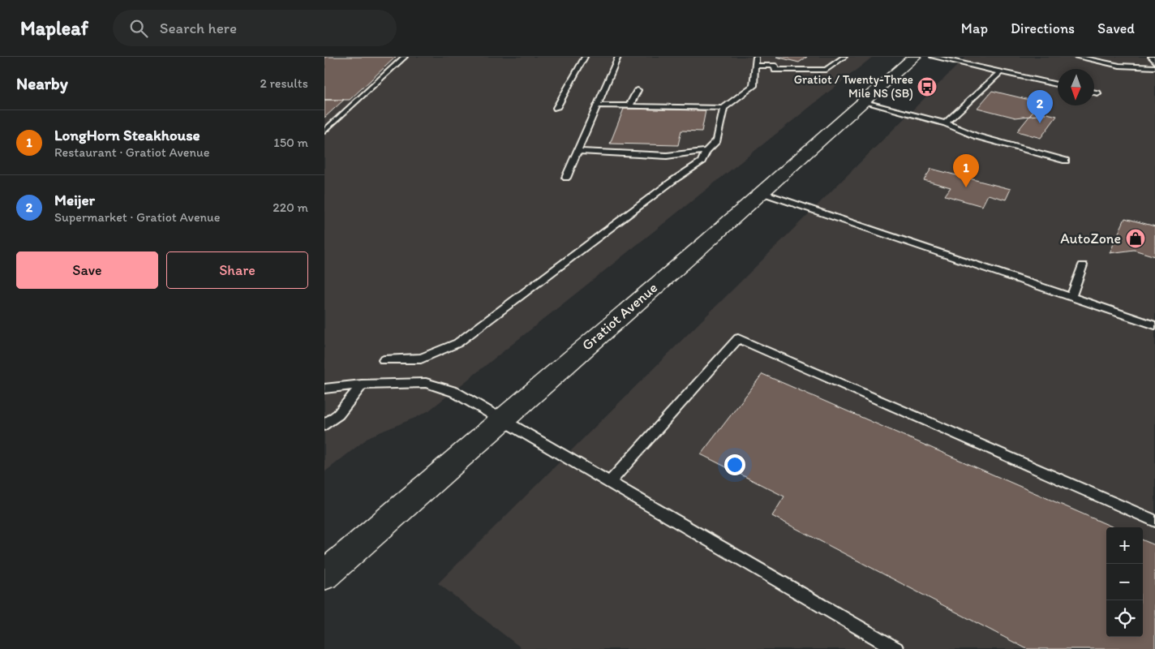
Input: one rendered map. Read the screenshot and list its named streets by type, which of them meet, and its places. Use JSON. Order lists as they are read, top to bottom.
{
  "streets": {
    "main road": ["Gratiot Avenue"]
  },
  "places": {
    "bus stop": ["Gratiot / Twenty-Three Mile NS (SB)"],
    "shop": ["AutoZone"]
  },
  "north": "bottom",
  "page": {
    "header": "Mapleaf",
    "search": "Search here",
    "nav": ["Map", "Directions", "Saved"],
    "heading": ["Nearby", "2 results"],
    "pins": ["2", "1"],
    "list": [
      {
        "mark": "1",
        "name": "LongHorn Steakhouse",
        "note": "Restaurant · Gratiot Avenue",
        "value": "150 m"
      },
      {
        "mark": "2",
        "name": "Meijer",
        "note": "Supermarket · Gratiot Avenue",
        "value": "220 m"
      }
    ],
    "buttons": ["Save", "Share"],
    "map_buttons": ["+", "−"]
  }
}
